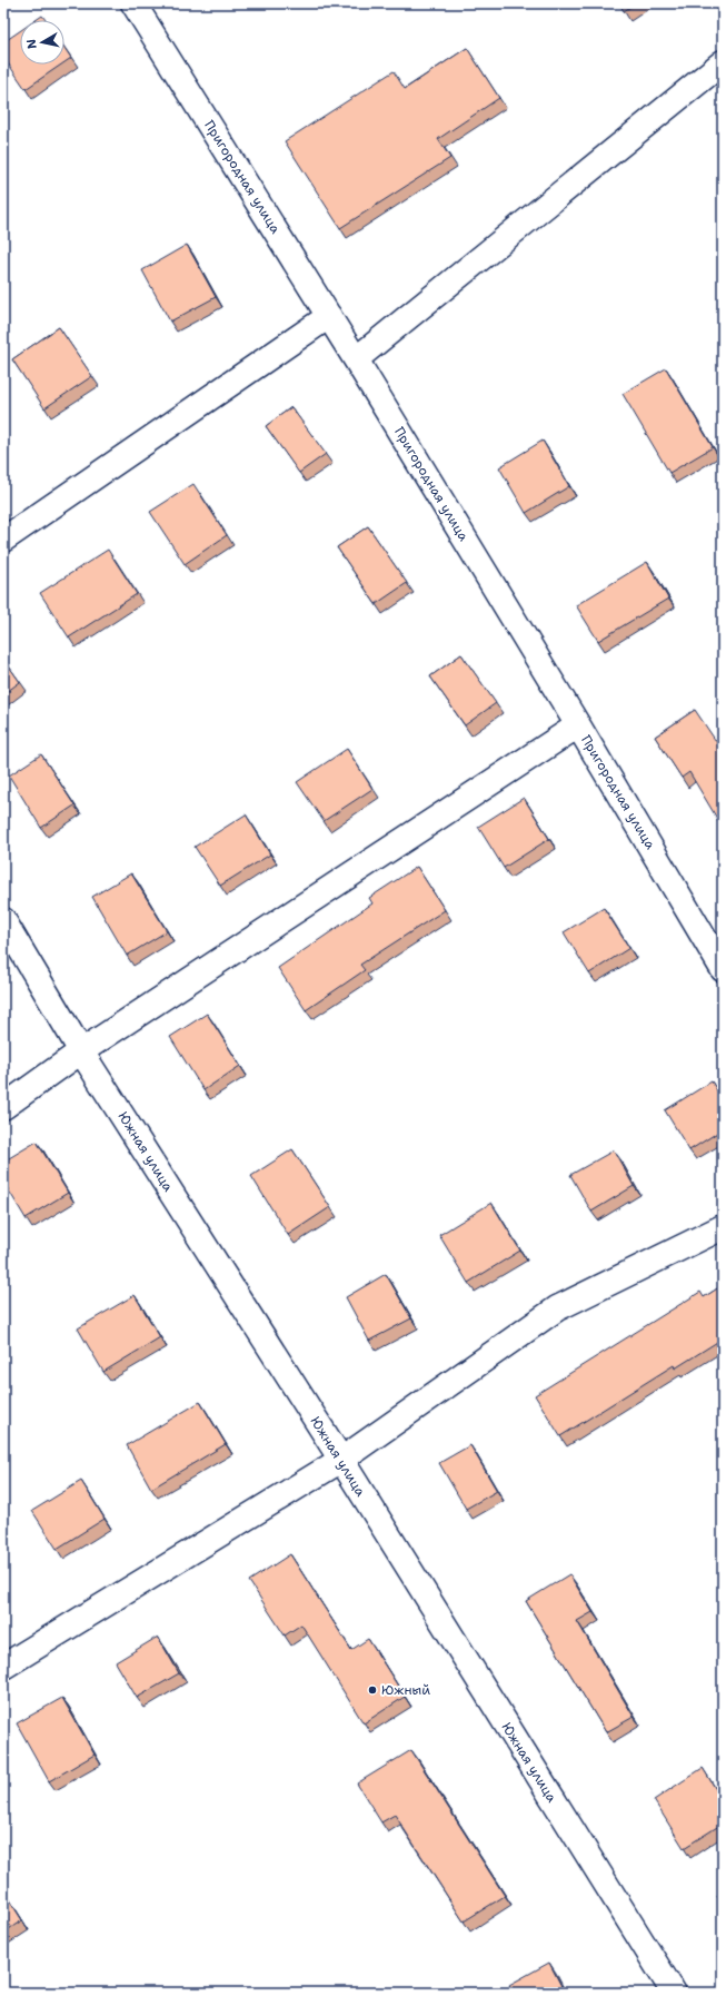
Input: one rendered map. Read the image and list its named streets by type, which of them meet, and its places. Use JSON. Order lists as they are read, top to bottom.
{
  "streets": {
    "street": ["Пригородная улица", "Южная улица"]
  },
  "places": ["Южный"],
  "north": "left"
}
